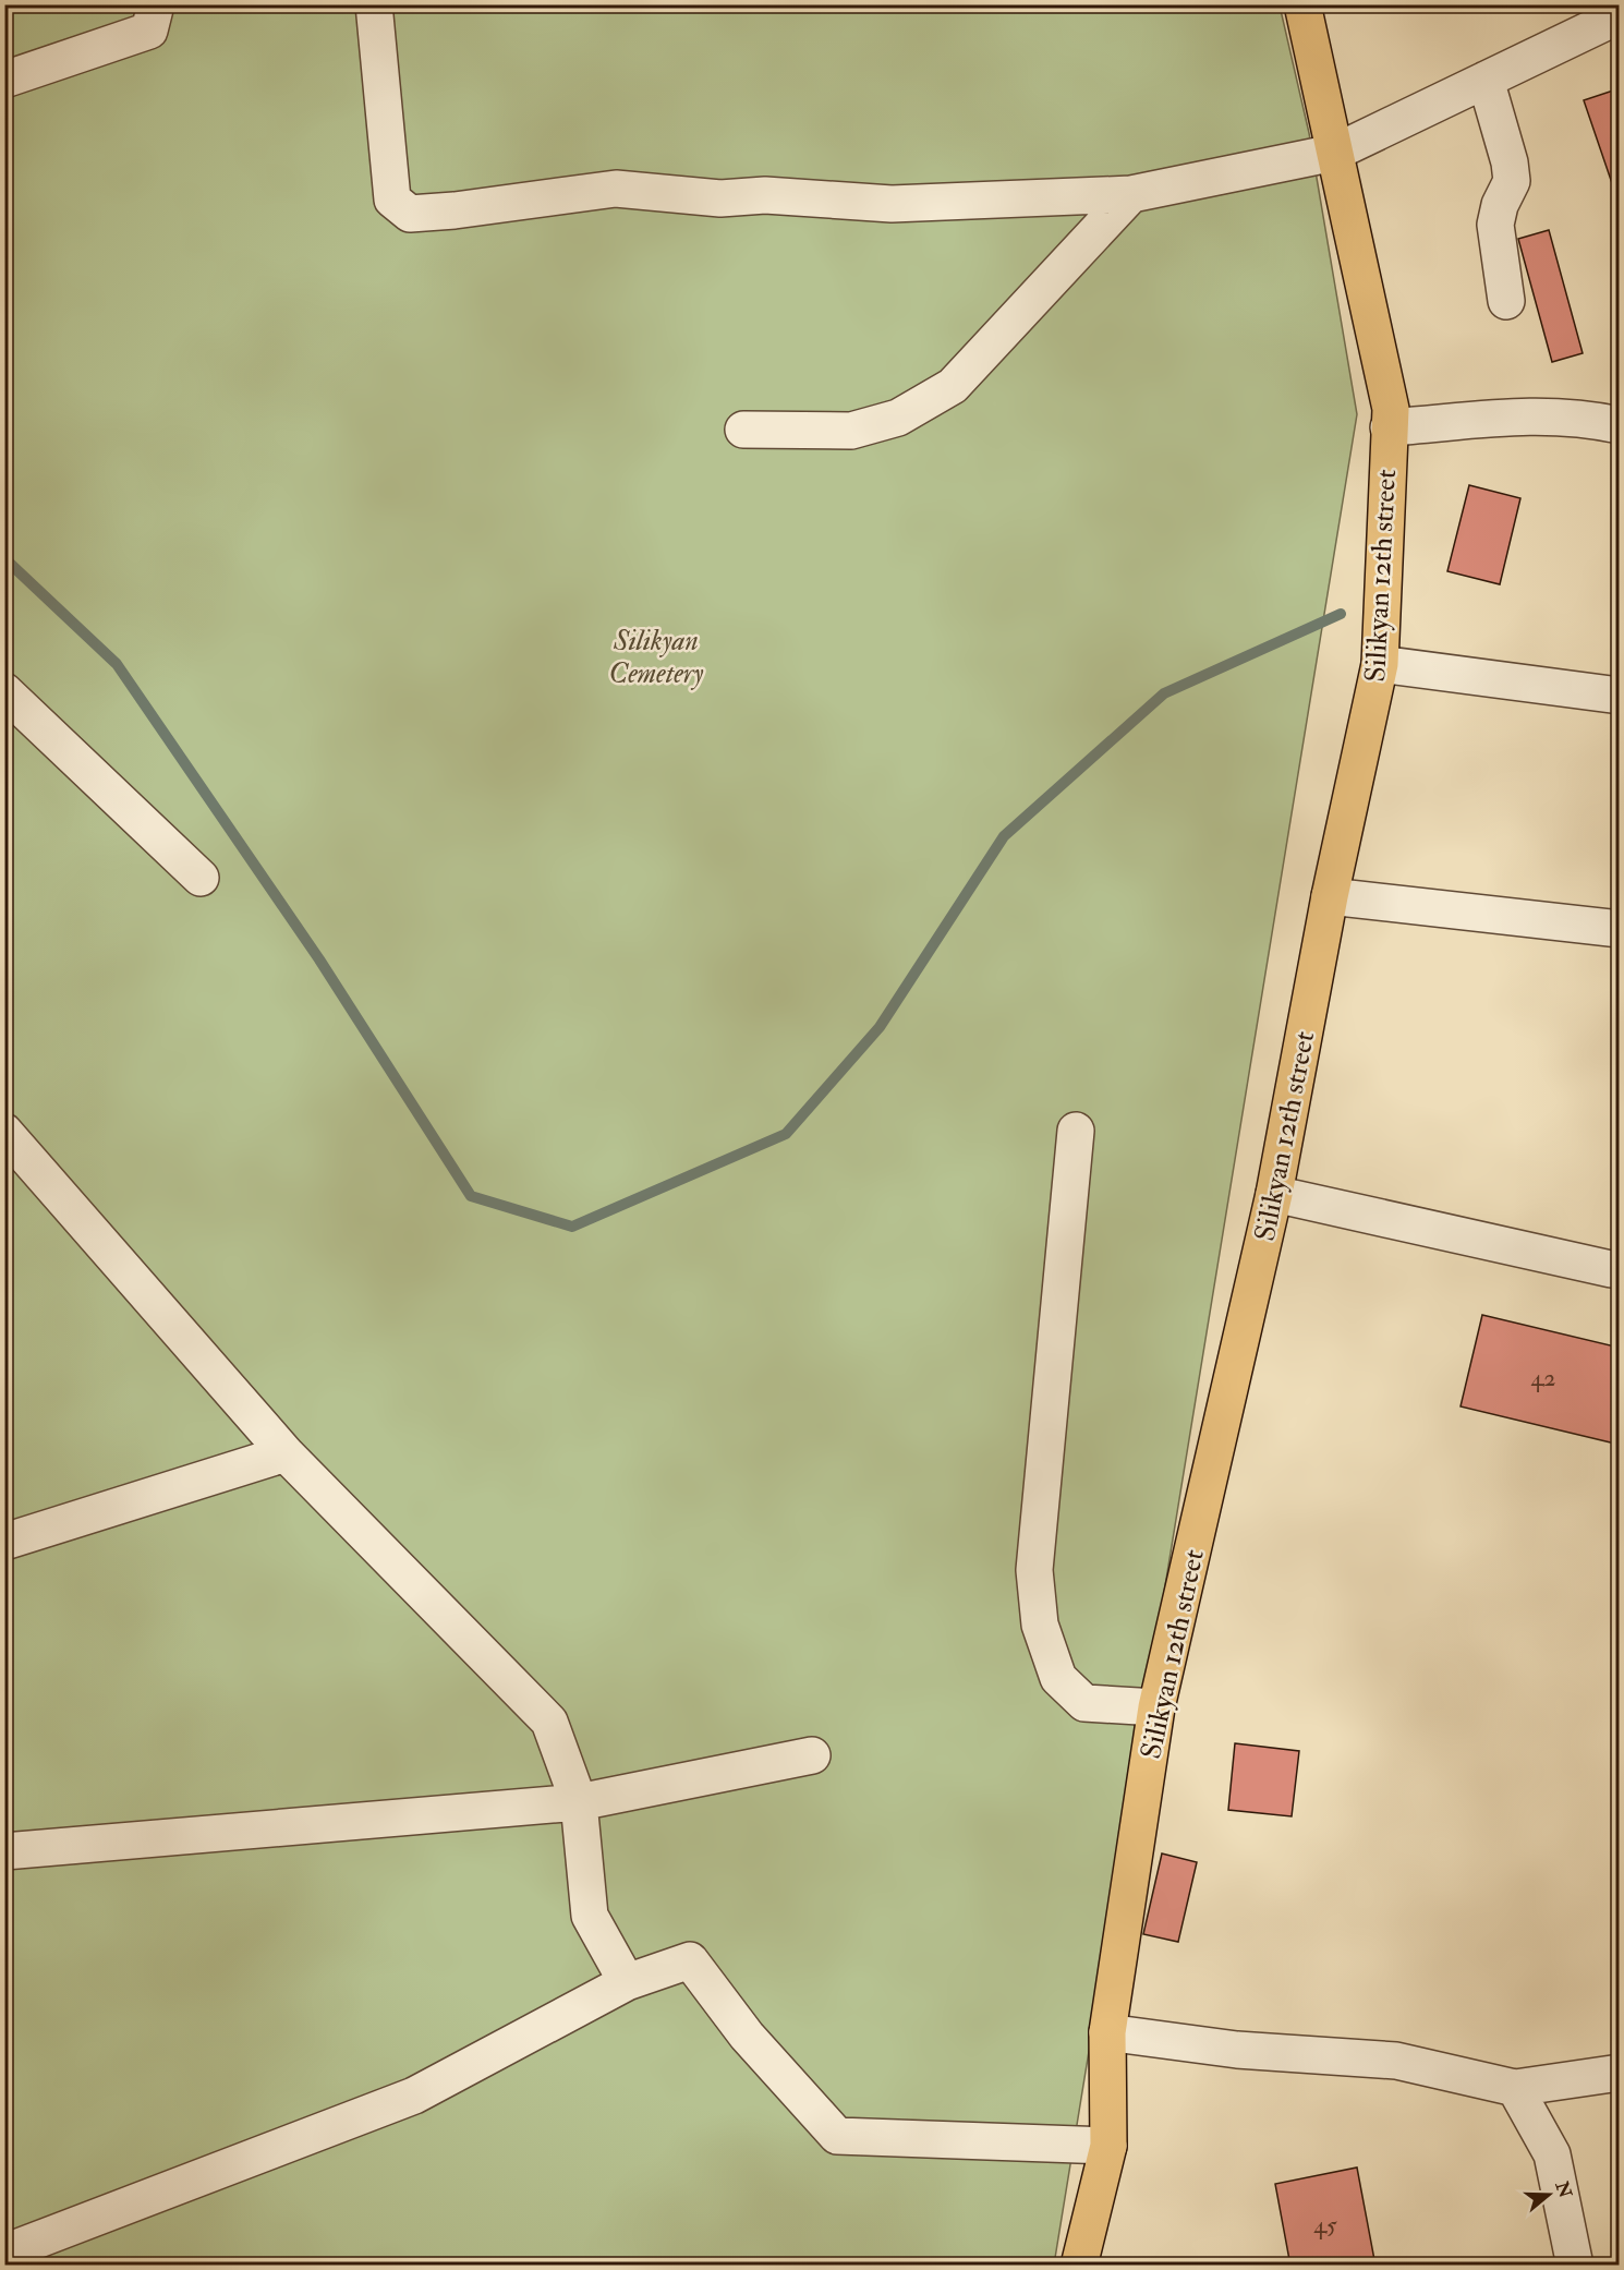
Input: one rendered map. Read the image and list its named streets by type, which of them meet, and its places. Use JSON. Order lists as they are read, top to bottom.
{
  "streets": {
    "main road": ["Silikyan 12th street"]
  },
  "parks": ["Silikyan Cemetery"],
  "house_numbers": ["42", "45"],
  "north": "right"
}
